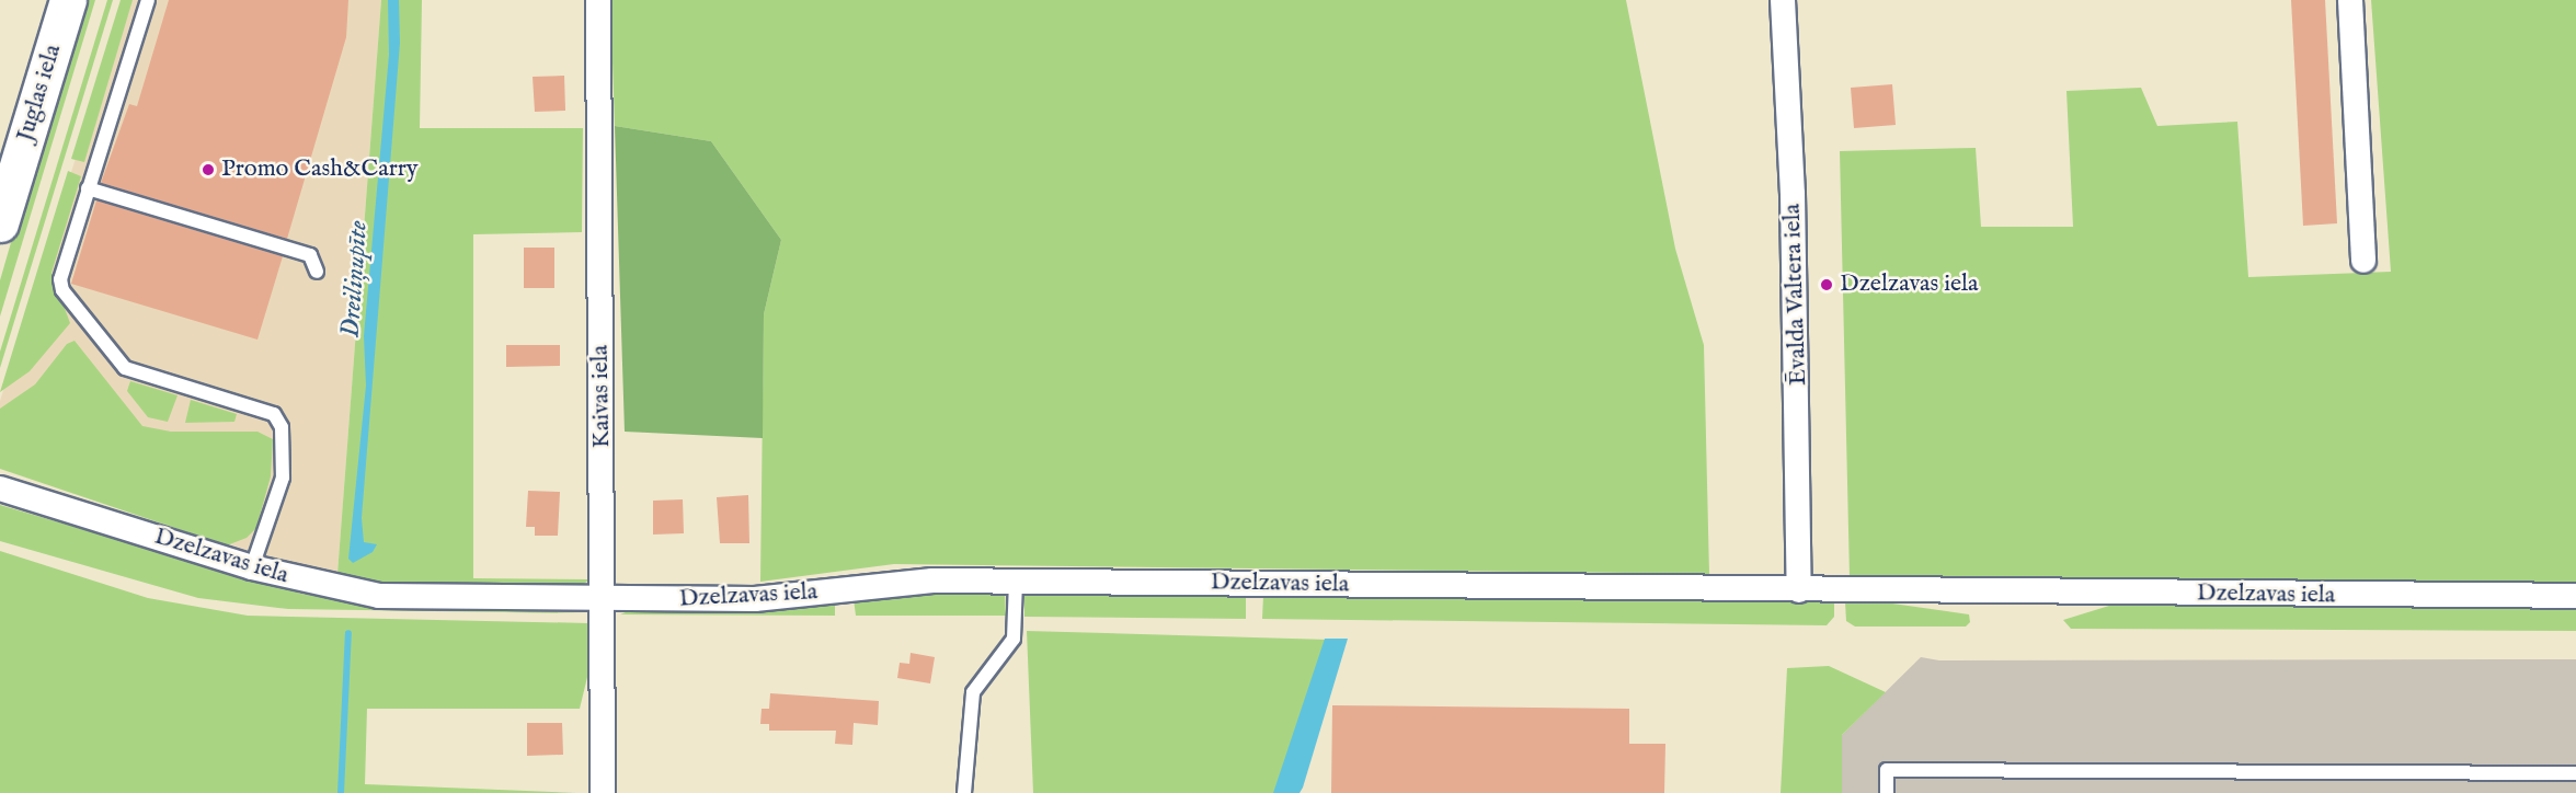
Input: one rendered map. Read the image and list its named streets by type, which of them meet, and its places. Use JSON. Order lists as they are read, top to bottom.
{
  "streets": {
    "main road": ["Juglas iela"],
    "street": ["Ēvalda Valtera iela", "Kaivas iela", "Dzelzavas iela"]
  },
  "crossings": [
    ["Ēvalda Valtera iela", "Dzelzavas iela"],
    ["Kaivas iela", "Dzelzavas iela"]
  ],
  "water": ["Dreiliņupīte"],
  "places": ["Promo Cash&Carry", "Dzelzavas iela"]
}
